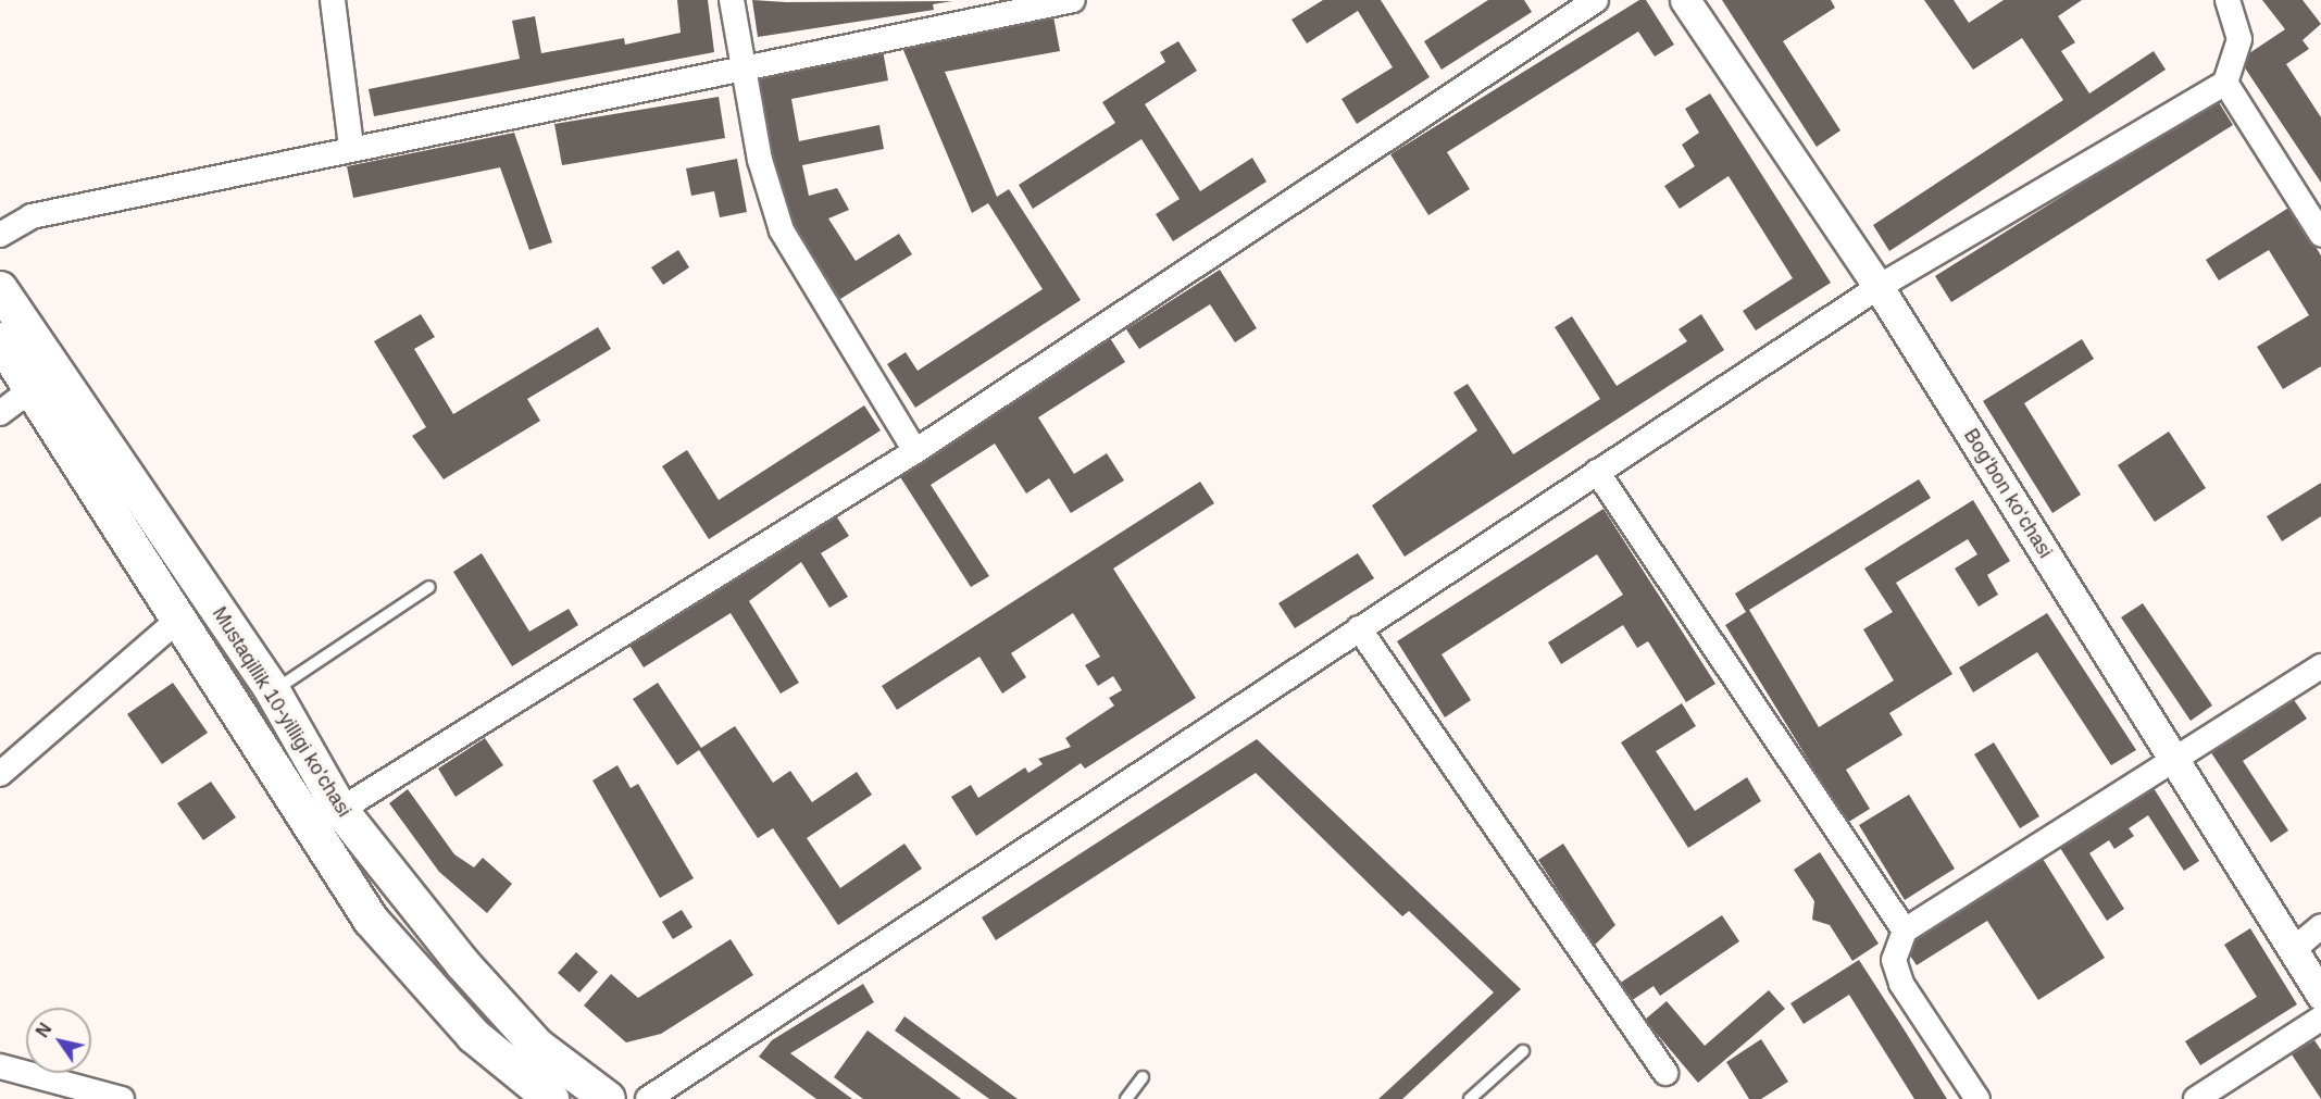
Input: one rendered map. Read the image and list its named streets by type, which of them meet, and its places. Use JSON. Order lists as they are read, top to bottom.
{
  "streets": {
    "main road": ["Mustaqillik 10-yilligi ko'chasi"],
    "street": ["Bogʻbon koʻchasi"]
  },
  "north": "top left"
}
